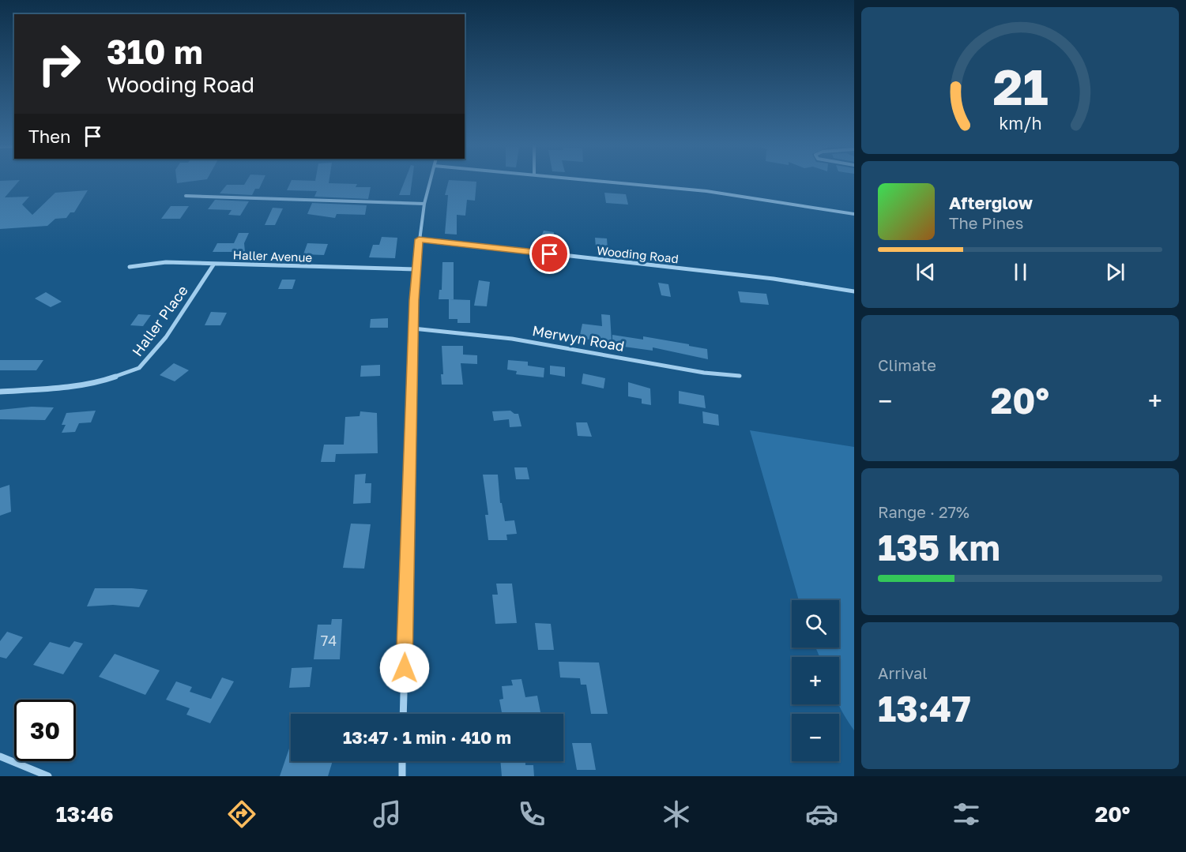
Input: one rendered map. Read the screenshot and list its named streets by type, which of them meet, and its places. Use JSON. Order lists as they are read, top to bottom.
{
  "streets": {
    "street": [
      "Wooding Road",
      "Haller Avenue",
      "Haller Place",
      "Merwyn Road"
    ]
  },
  "crossings": [
    ["Haller Avenue", "Haller Place"]
  ],
  "house_numbers": ["74"],
  "page": {
    "turn": ["310 m", "Wooding Road"],
    "then": "Then",
    "song": ["Afterglow", "The Pines"],
    "tile": [
      "Climate",
      ["Range · 27%", "135 km"],
      ["Arrival", "13:47"]
    ],
    "heat": ["−", "20°", "+"],
    "map_buttons": ["+", "−"],
    "limit": "30",
    "trip": "13:47 · 1 min · 410 m",
    "tabs": ["13:46", "20°"],
    "gauge": ["21", "km/h"]
  }
}
